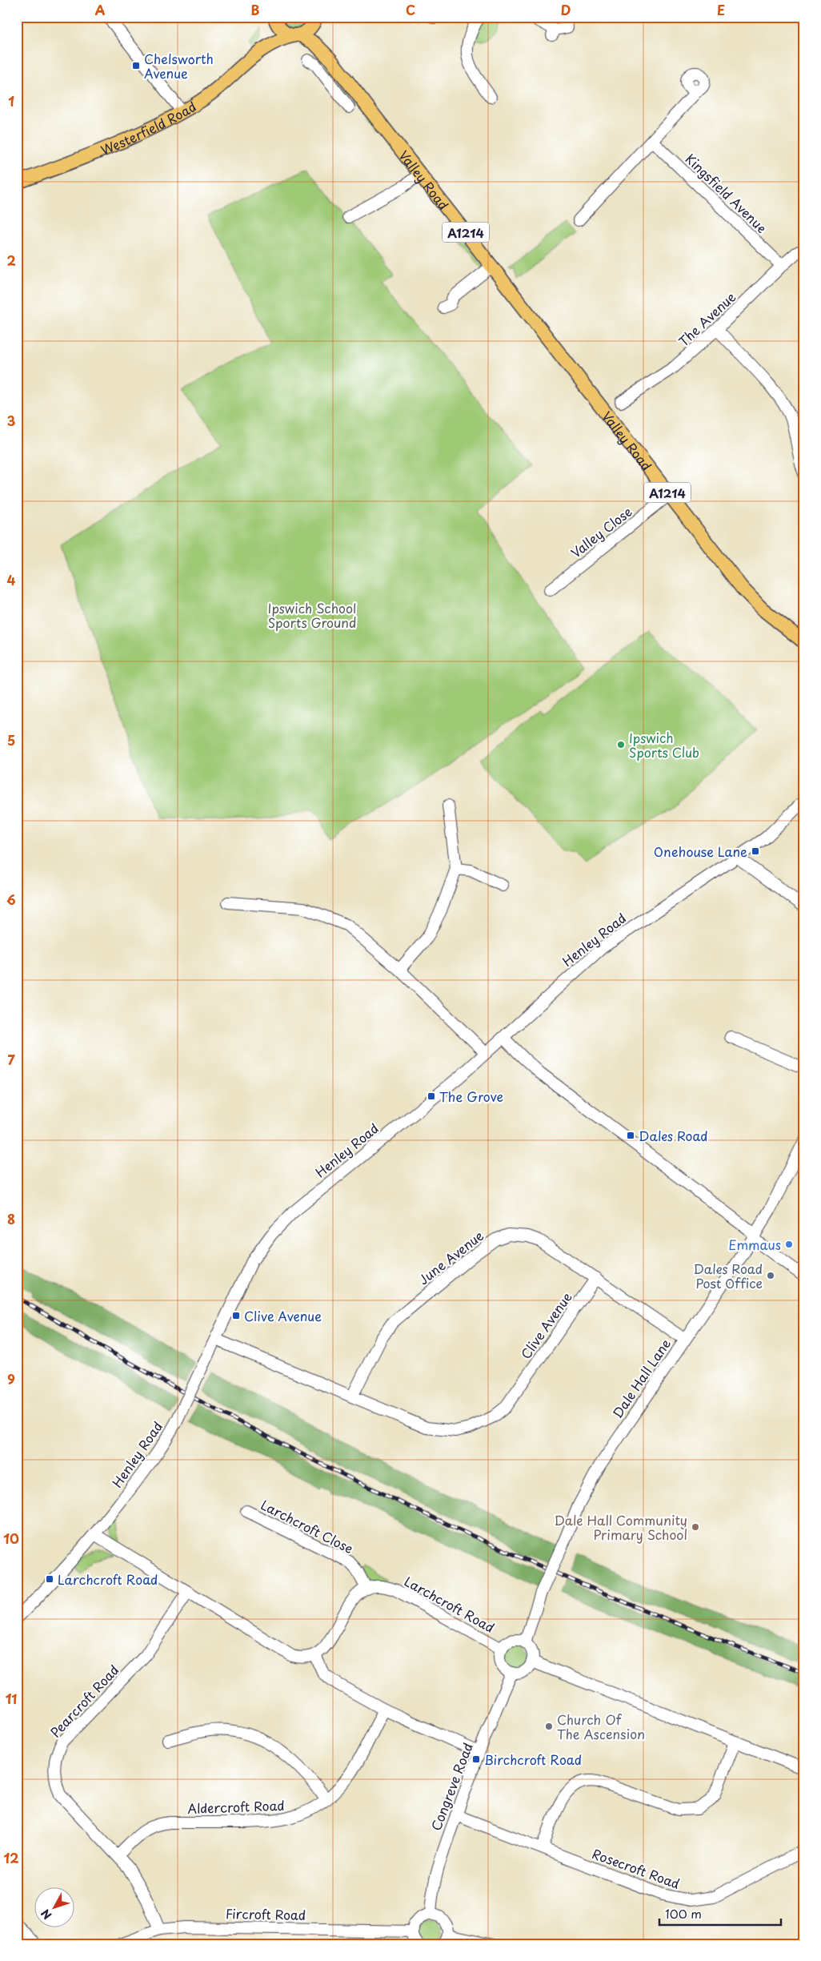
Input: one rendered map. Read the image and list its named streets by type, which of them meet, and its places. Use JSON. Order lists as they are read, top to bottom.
{
  "streets": {
    "main road": ["Westerfield Road", "Valley Road", "A1214"],
    "street": [
      "Kingsfield Avenue",
      "The Avenue",
      "Valley Close",
      "Henley Road",
      "June Avenue",
      "Clive Avenue",
      "Dale Hall Lane",
      "Larchcroft Close",
      "Larchcroft Road",
      "Pearcroft Road",
      "Congreve Road",
      "Aldercroft Road",
      "Rosecroft Road",
      "Fircroft Road"
    ]
  },
  "crossings": [
    ["Westerfield Road", "Valley Road"],
    ["Valley Road", "Valley Close"],
    ["Kingsfield Avenue", "The Avenue"],
    ["Henley Road", "Clive Avenue"],
    ["June Avenue", "Clive Avenue"],
    ["June Avenue", "Dale Hall Lane"],
    ["Dale Hall Lane", "Larchcroft Road"],
    ["Dale Hall Lane", "Congreve Road"],
    ["Larchcroft Close", "Larchcroft Road"],
    ["Larchcroft Road", "Congreve Road"],
    ["Pearcroft Road", "Aldercroft Road"],
    ["Pearcroft Road", "Fircroft Road"],
    ["Congreve Road", "Rosecroft Road"]
  ],
  "parks": ["Ipswich School Sports Ground"],
  "places": {
    "transit": [
      "Chelsworth Avenue",
      "Onehouse Lane",
      "The Grove",
      "Dales Road",
      "Clive Avenue",
      "Larchcroft Road",
      "Birchcroft Road"
    ],
    "other": [
      "Ipswich Sports Club",
      "Emmaus",
      "Dales Road Post Office",
      "Dale Hall Community Primary School",
      "Church Of The Ascension"
    ]
  },
  "scale_bar": "100 m",
  "north": "bottom left",
  "grid": {
    "columns": [
      "A",
      "B",
      "C",
      "D",
      "E"
    ],
    "rows": [
      "1",
      "2",
      "3",
      "4",
      "5",
      "6",
      "7",
      "8",
      "9",
      "10",
      "11",
      "12"
    ]
  }
}
